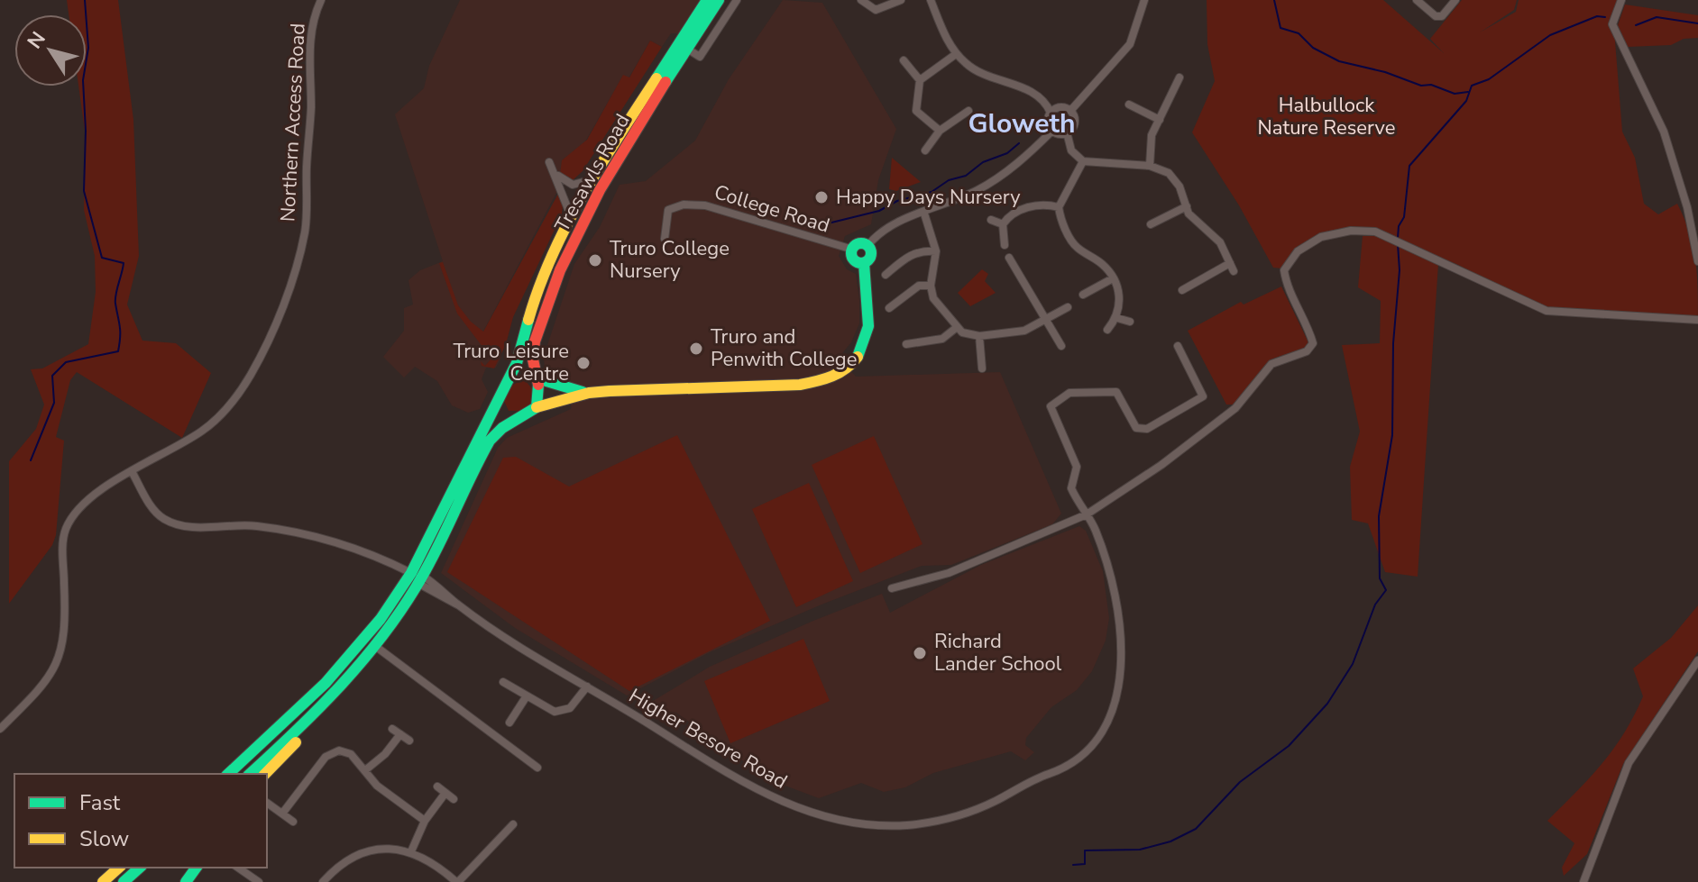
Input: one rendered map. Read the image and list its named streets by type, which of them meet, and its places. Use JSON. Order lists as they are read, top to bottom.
{
  "streets": {
    "main road": ["Tresawls Road"],
    "street": ["Northern Access Road", "College Road", "Higher Besore Road"]
  },
  "crossings": [
    ["Northern Access Road", "Higher Besore Road"]
  ],
  "districts": ["Gloweth"],
  "parks": ["Halbullock Nature Reserve"],
  "places": [
    "Happy Days Nursery",
    "Truro College Nursery",
    "Truro and Penwith College",
    "Truro Leisure Centre",
    "Richard Lander School"
  ],
  "legend": ["Fast", "Slow"],
  "north": "top left"
}
